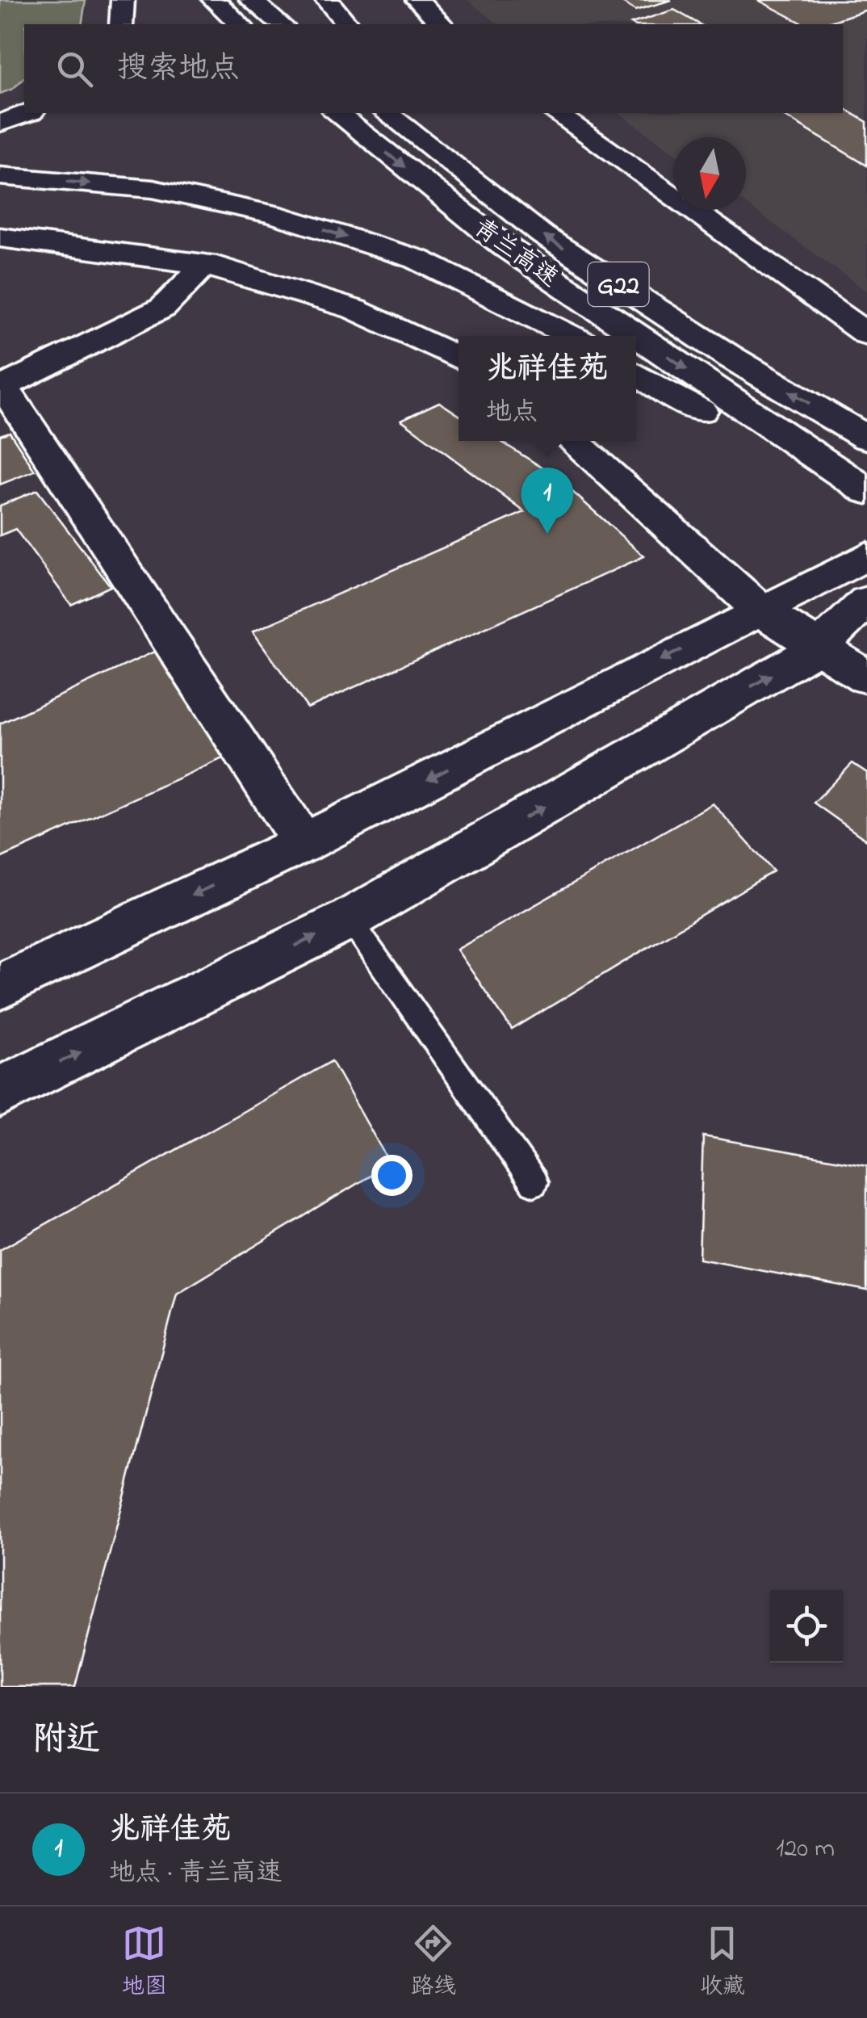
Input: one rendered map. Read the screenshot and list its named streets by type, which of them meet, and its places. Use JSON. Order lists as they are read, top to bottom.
{
  "streets": {
    "main road": ["青兰高速", "G22"]
  },
  "north": "bottom",
  "page": {
    "search": "搜索地点",
    "popup": ["兆祥佳苑", "地点"],
    "pins": "1",
    "heading": "附近",
    "list": [
      {
        "mark": "1",
        "name": "兆祥佳苑",
        "note": "地点 · 青兰高速",
        "value": "120 m"
      }
    ],
    "nav": ["地图", "路线", "收藏"]
  }
}
